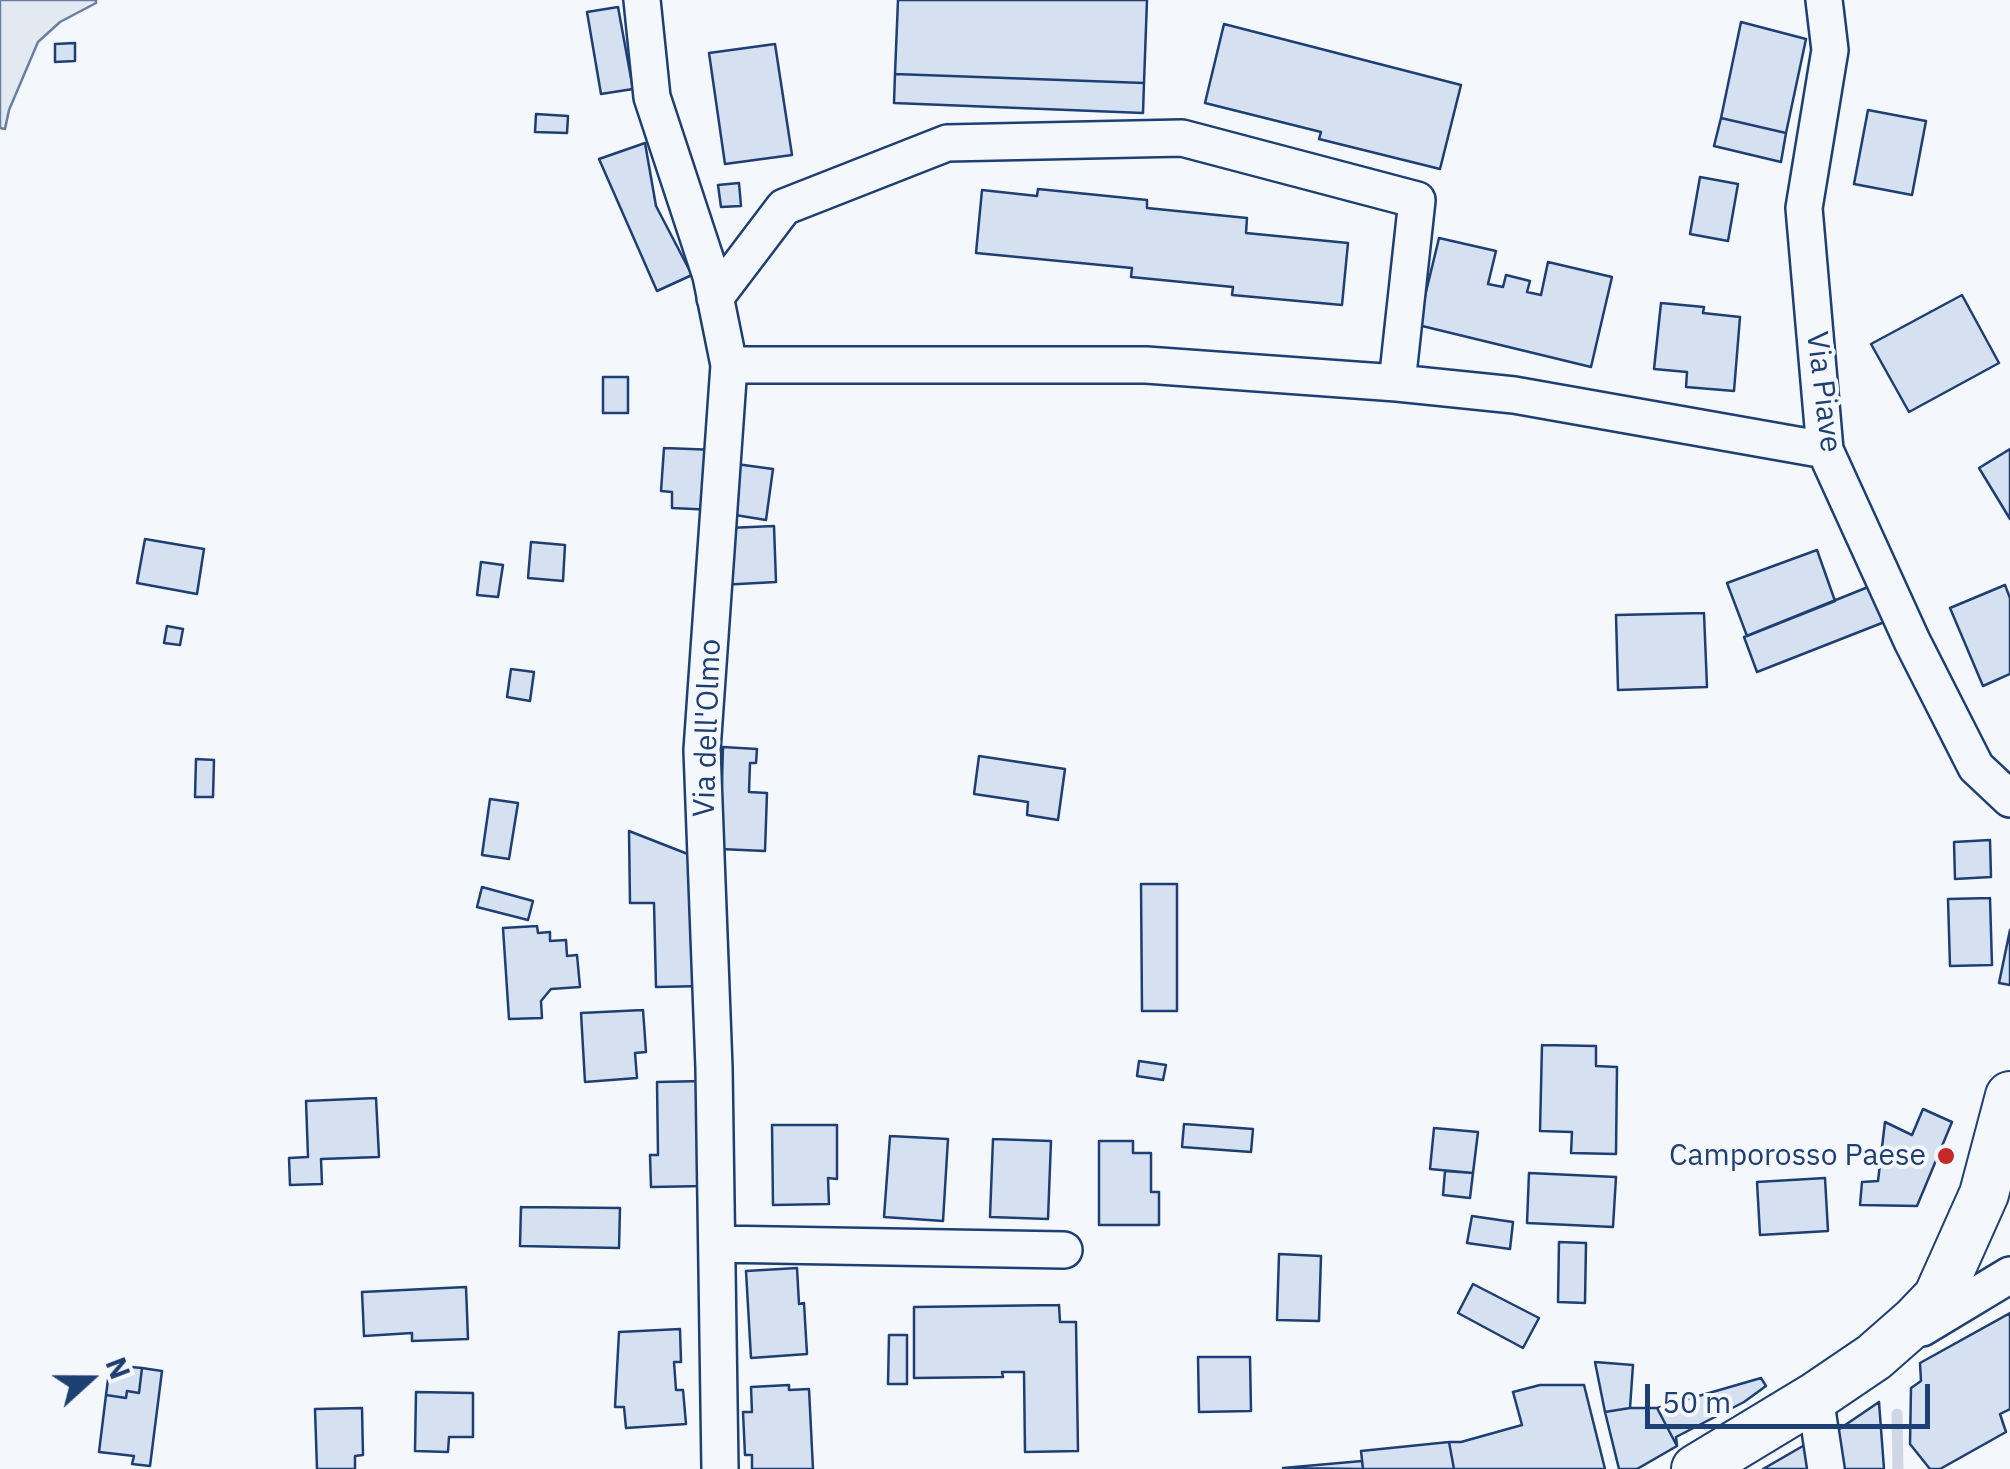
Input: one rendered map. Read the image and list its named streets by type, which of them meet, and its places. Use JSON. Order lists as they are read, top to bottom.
{
  "streets": {
    "street": ["Via Piave", "Via dell'Olmo"]
  },
  "places": ["Camporosso Paese"],
  "scale_bar": "50 m",
  "north": "right"
}
